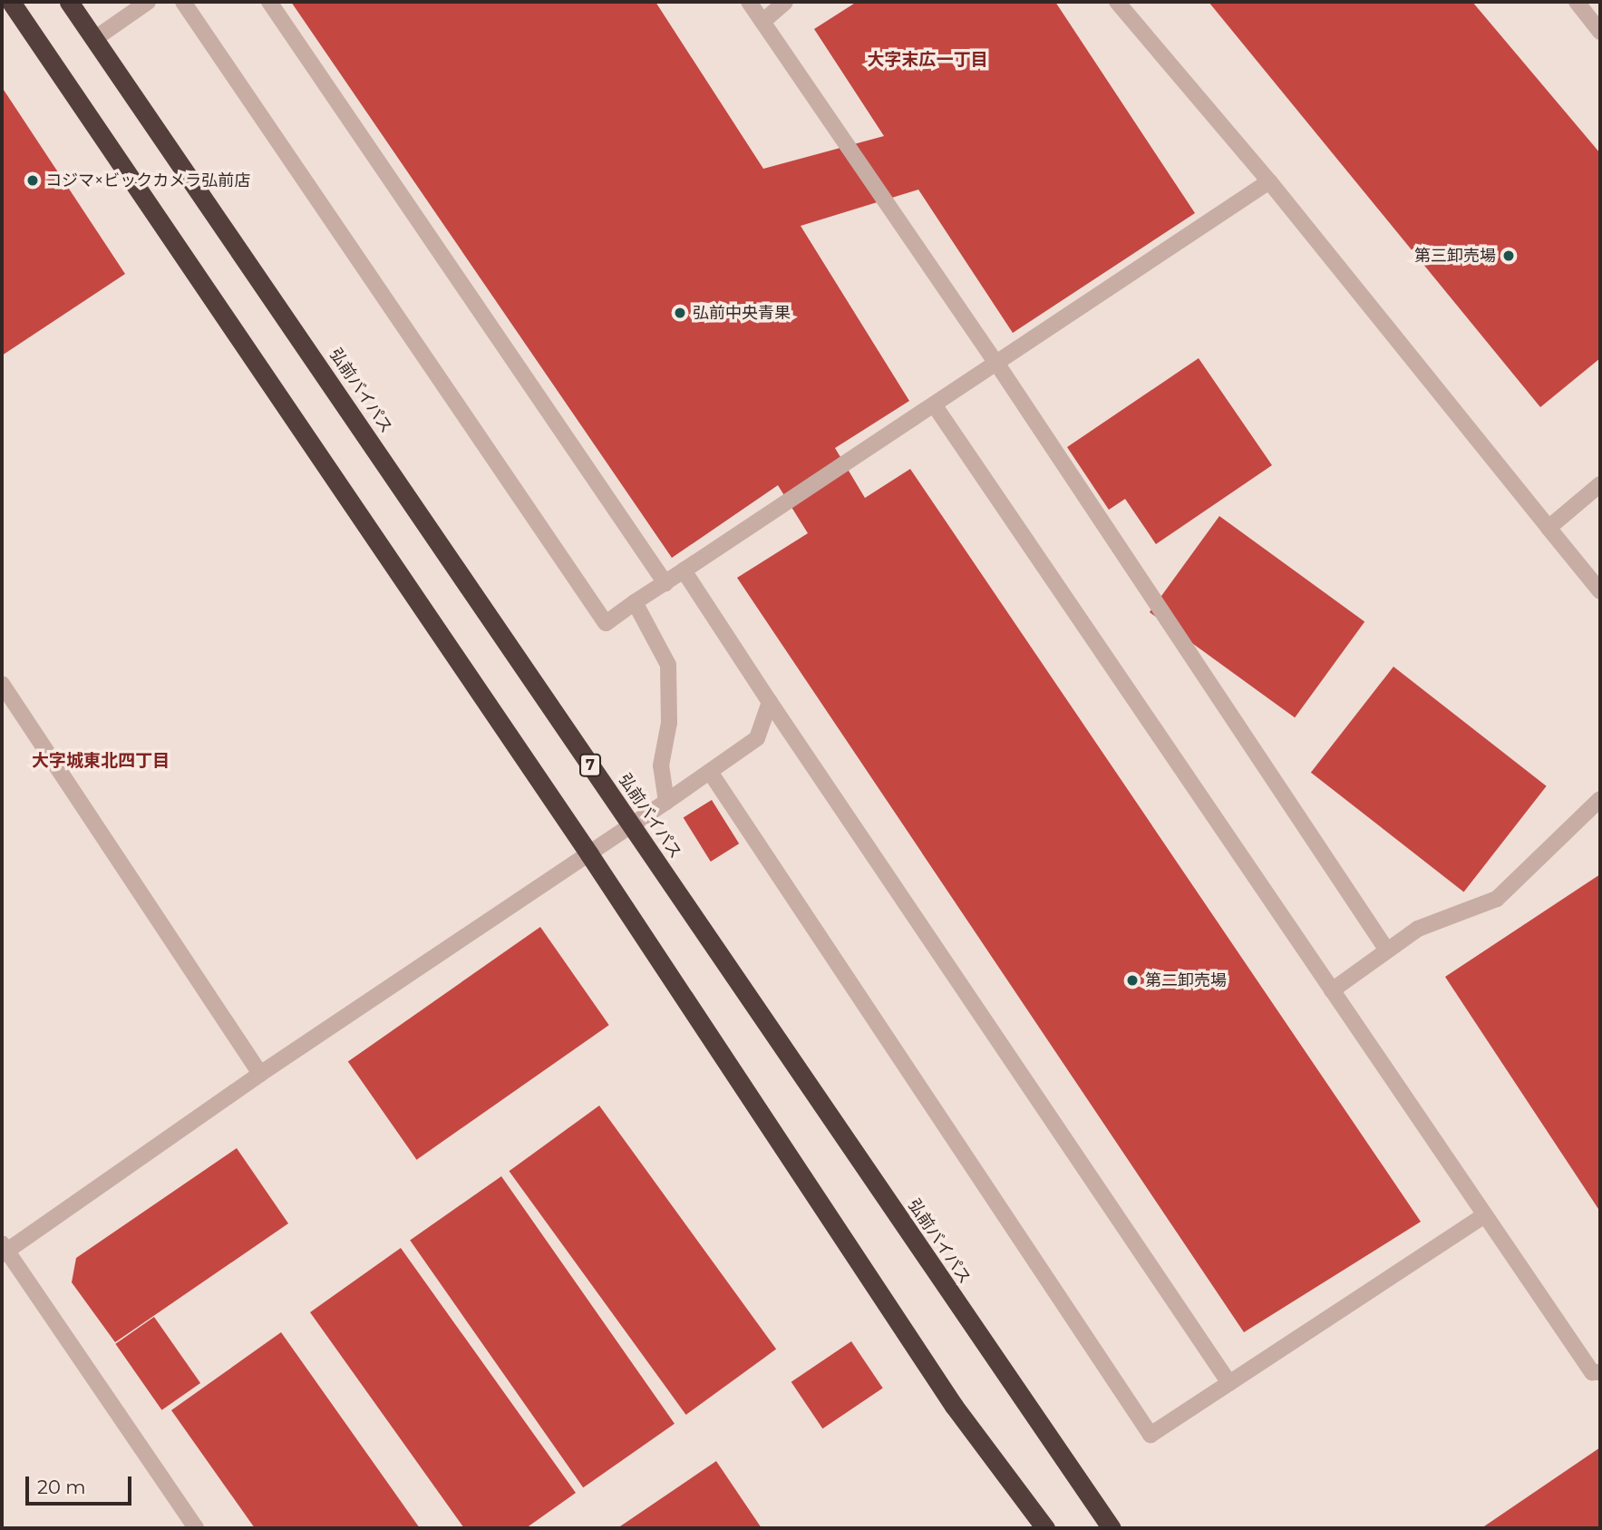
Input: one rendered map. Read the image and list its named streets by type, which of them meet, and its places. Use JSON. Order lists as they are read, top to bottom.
{
  "streets": {
    "highway": ["弘前バイパス", "7"]
  },
  "districts": ["大字末広一丁目", "大字城東北四丁目"],
  "places": [
    "コジマ×ビックカメラ弘前店",
    "第三卸売場",
    "弘前中央青果",
    "第二卸売場"
  ],
  "scale_bar": "20 m"
}
